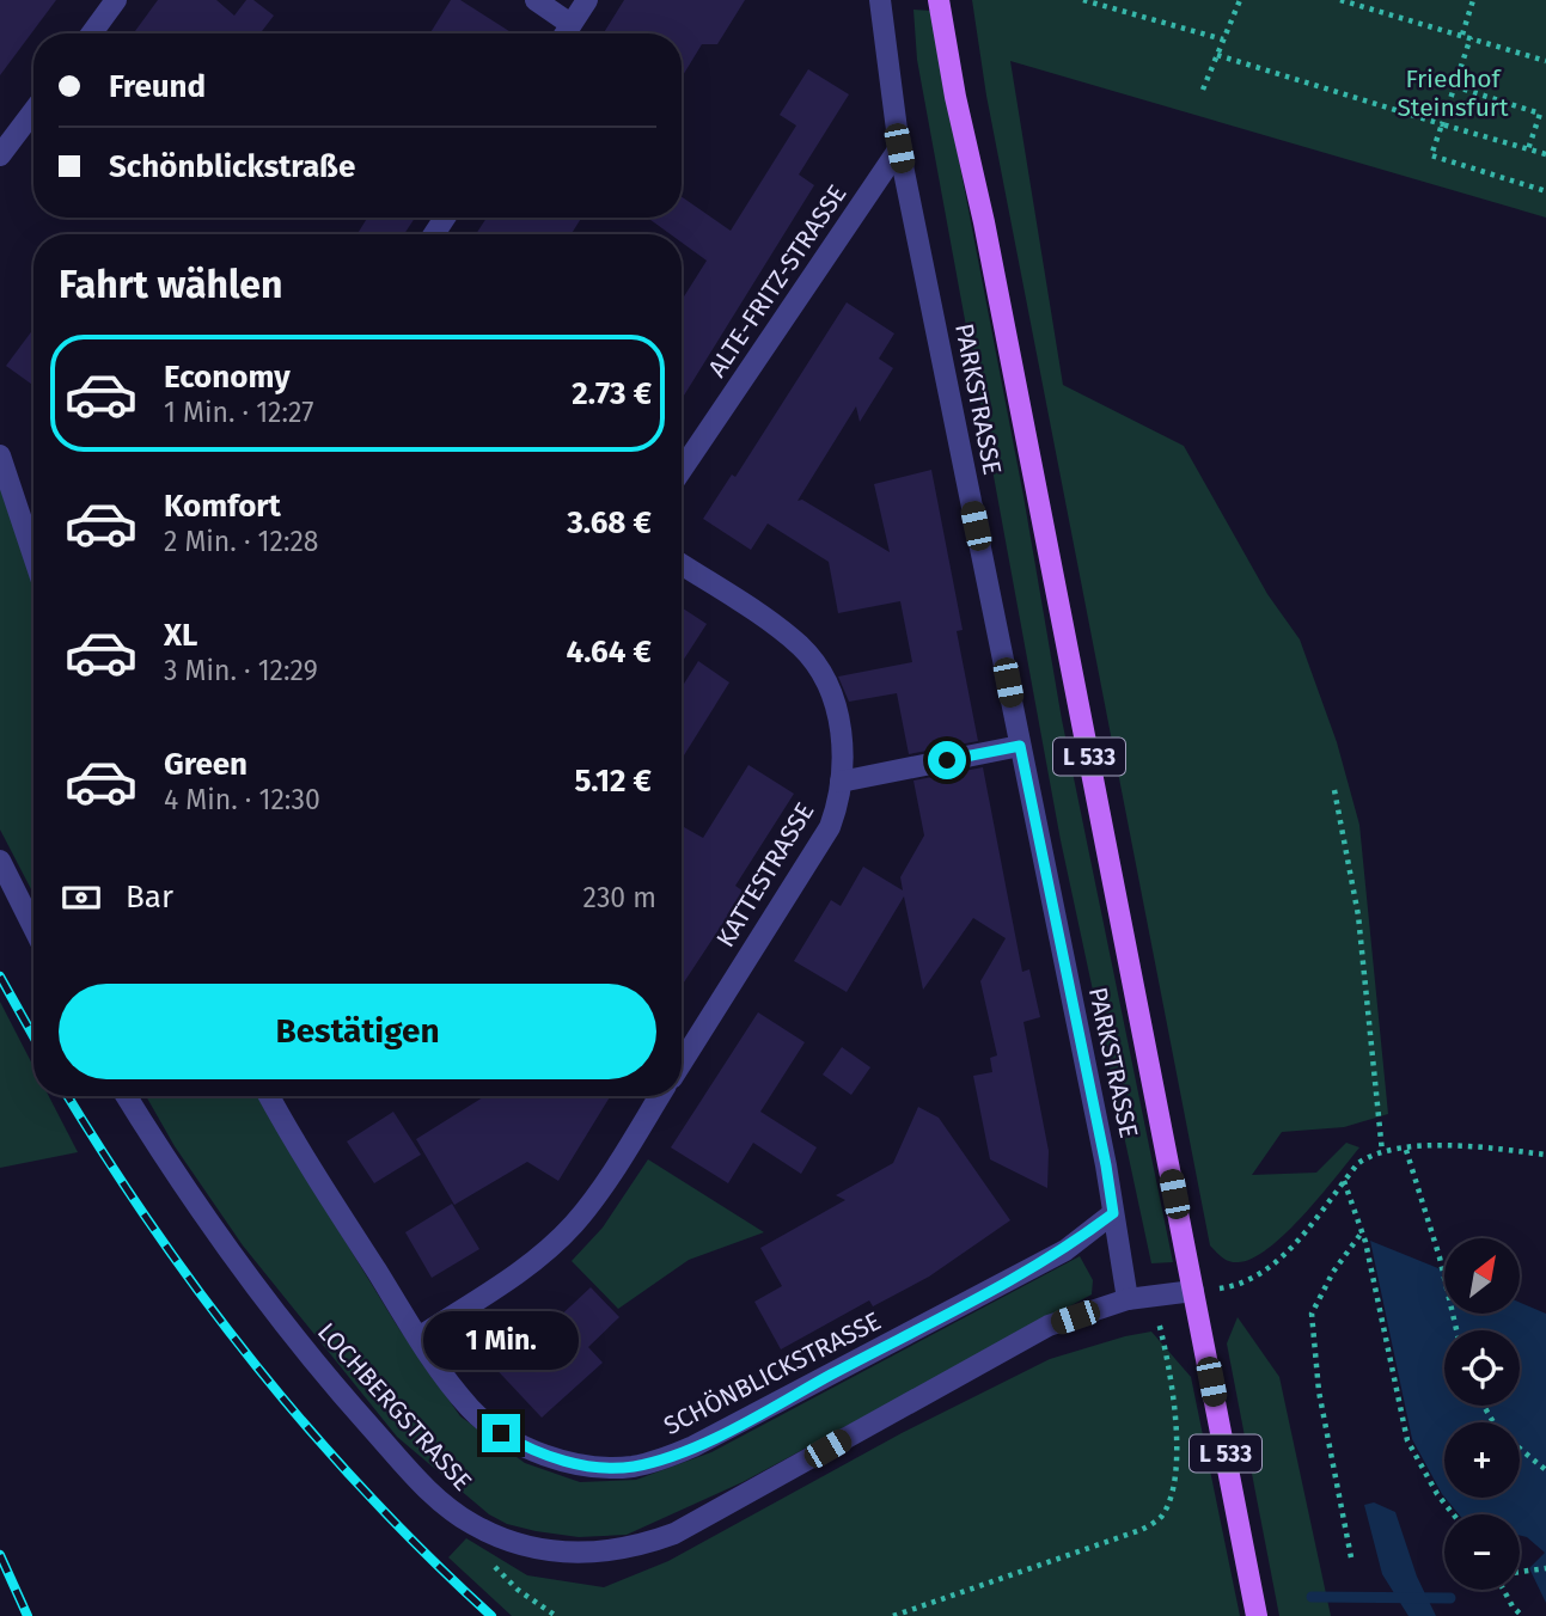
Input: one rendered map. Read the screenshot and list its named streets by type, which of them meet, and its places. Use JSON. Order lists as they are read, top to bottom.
{
  "streets": {
    "main road": ["L 533"],
    "street": [
      "ALTE-FRITZ-STRASSE",
      "PARKSTRASSE",
      "KATTESTRASSE",
      "SCHÖNBLICKSTRASSE",
      "LOCHBERGSTRASSE"
    ]
  },
  "crossings": [
    ["ALTE-FRITZ-STRASSE", "PARKSTRASSE"],
    ["PARKSTRASSE", "SCHÖNBLICKSTRASSE"],
    ["PARKSTRASSE", "LOCHBERGSTRASSE"],
    ["L 533", "LOCHBERGSTRASSE"]
  ],
  "parks": ["Friedhof Steinsfurt"],
  "north": "top right",
  "page": {
    "banner": ["Freund", "Schönblickstraße"],
    "heading": "Fahrt wählen",
    "list": [
      {
        "name": "Economy",
        "note": "1 Min. · 12:27",
        "value": "2.73 €"
      },
      {
        "name": "Komfort",
        "note": "2 Min. · 12:28",
        "value": "3.68 €"
      },
      {
        "name": "XL",
        "note": "3 Min. · 12:29",
        "value": "4.64 €"
      },
      {
        "name": "Green",
        "note": "4 Min. · 12:30",
        "value": "5.12 €"
      }
    ],
    "pay": ["Bar", "230 m"],
    "buttons": "Bestätigen",
    "map_buttons": ["+", "−"],
    "bubble": "1 Min."
  }
}
